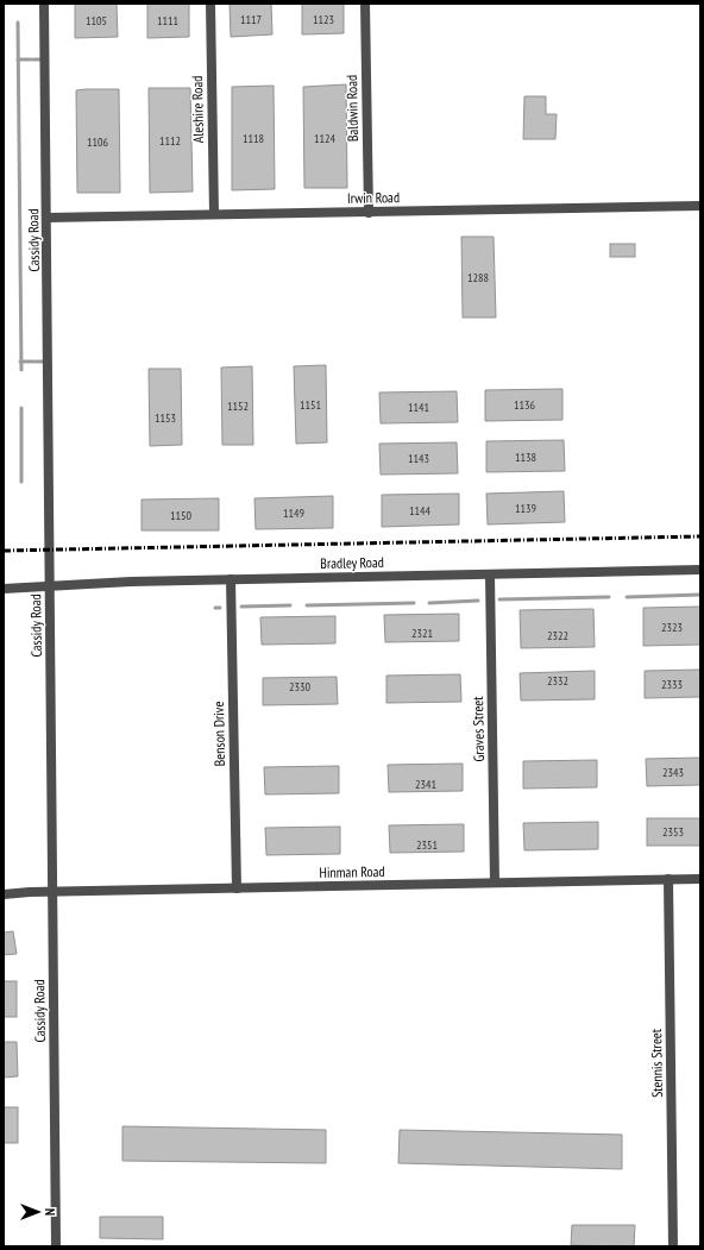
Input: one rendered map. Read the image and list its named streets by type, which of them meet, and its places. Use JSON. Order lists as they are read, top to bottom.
{
  "streets": {
    "street": [
      "Baldwin Road",
      "Aleshire Road",
      "Irwin Road",
      "Cassidy Road",
      "Bradley Road",
      "Graves Street",
      "Benson Drive",
      "Hinman Road",
      "Stennis Street"
    ]
  },
  "crossings": [
    ["Baldwin Road", "Irwin Road"],
    ["Aleshire Road", "Irwin Road"],
    ["Irwin Road", "Cassidy Road"],
    ["Cassidy Road", "Bradley Road"],
    ["Cassidy Road", "Hinman Road"],
    ["Bradley Road", "Graves Street"],
    ["Bradley Road", "Benson Drive"],
    ["Graves Street", "Hinman Road"],
    ["Benson Drive", "Hinman Road"],
    ["Hinman Road", "Stennis Street"]
  ],
  "house_numbers": [
    "1117",
    "1123",
    "1105",
    "1111",
    "1118",
    "1124",
    "1112",
    "1106",
    "1288",
    "1151",
    "1136",
    "1152",
    "1141",
    "1153",
    "1138",
    "1143",
    "1139",
    "1144",
    "1149",
    "1150",
    "2323",
    "2321",
    "2322",
    "2332",
    "2333",
    "2330",
    "2343",
    "2341",
    "2353",
    "2351"
  ],
  "north": "right"
}
